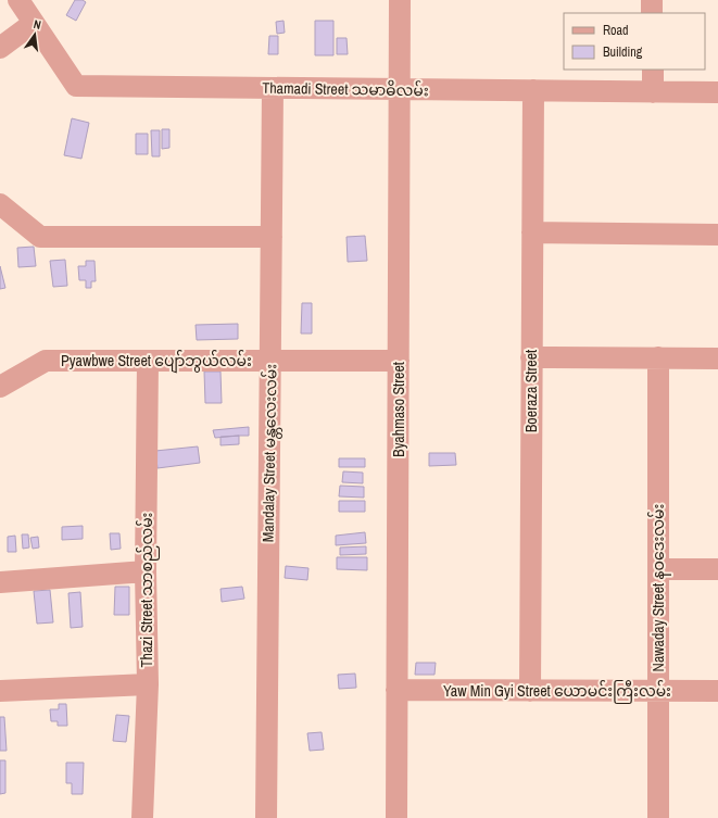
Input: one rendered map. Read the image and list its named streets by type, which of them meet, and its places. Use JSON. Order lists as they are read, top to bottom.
{
  "streets": {
    "street": [
      "Thamadi Street သမာဓိလမ်း",
      "Pyawbwe Street ပျော်ဘွယ်လမ်း",
      "Boeraza Street",
      "Byahmaso Street",
      "Mandalay Street မန္တလေးလမ်း",
      "Nawaday Street နဝဒေးလမ်း",
      "Thazi Street သာစည်လမ်း",
      "Yaw Min Gyi Street ယောမင်းကြီးလမ်း"
    ]
  },
  "crossings": [
    ["Thamadi Street သမာဓိလမ်း", "Boeraza Street"],
    ["Thamadi Street သမာဓိလမ်း", "Byahmaso Street"],
    ["Thamadi Street သမာဓိလမ်း", "Mandalay Street မန္တလေးလမ်း"],
    ["Pyawbwe Street ပျော်ဘွယ်လမ်း", "Byahmaso Street"],
    ["Pyawbwe Street ပျော်ဘွယ်လမ်း", "Mandalay Street မန္တလေးလမ်း"],
    ["Pyawbwe Street ပျော်ဘွယ်လမ်း", "Thazi Street သာစည်လမ်း"],
    ["Boeraza Street", "Yaw Min Gyi Street ယောမင်းကြီးလမ်း"],
    ["Byahmaso Street", "Yaw Min Gyi Street ယောမင်းကြီးလမ်း"],
    ["Nawaday Street နဝဒေးလမ်း", "Yaw Min Gyi Street ယောမင်းကြီးလမ်း"]
  ],
  "legend": ["Road", "Building"],
  "north": "top"
}
